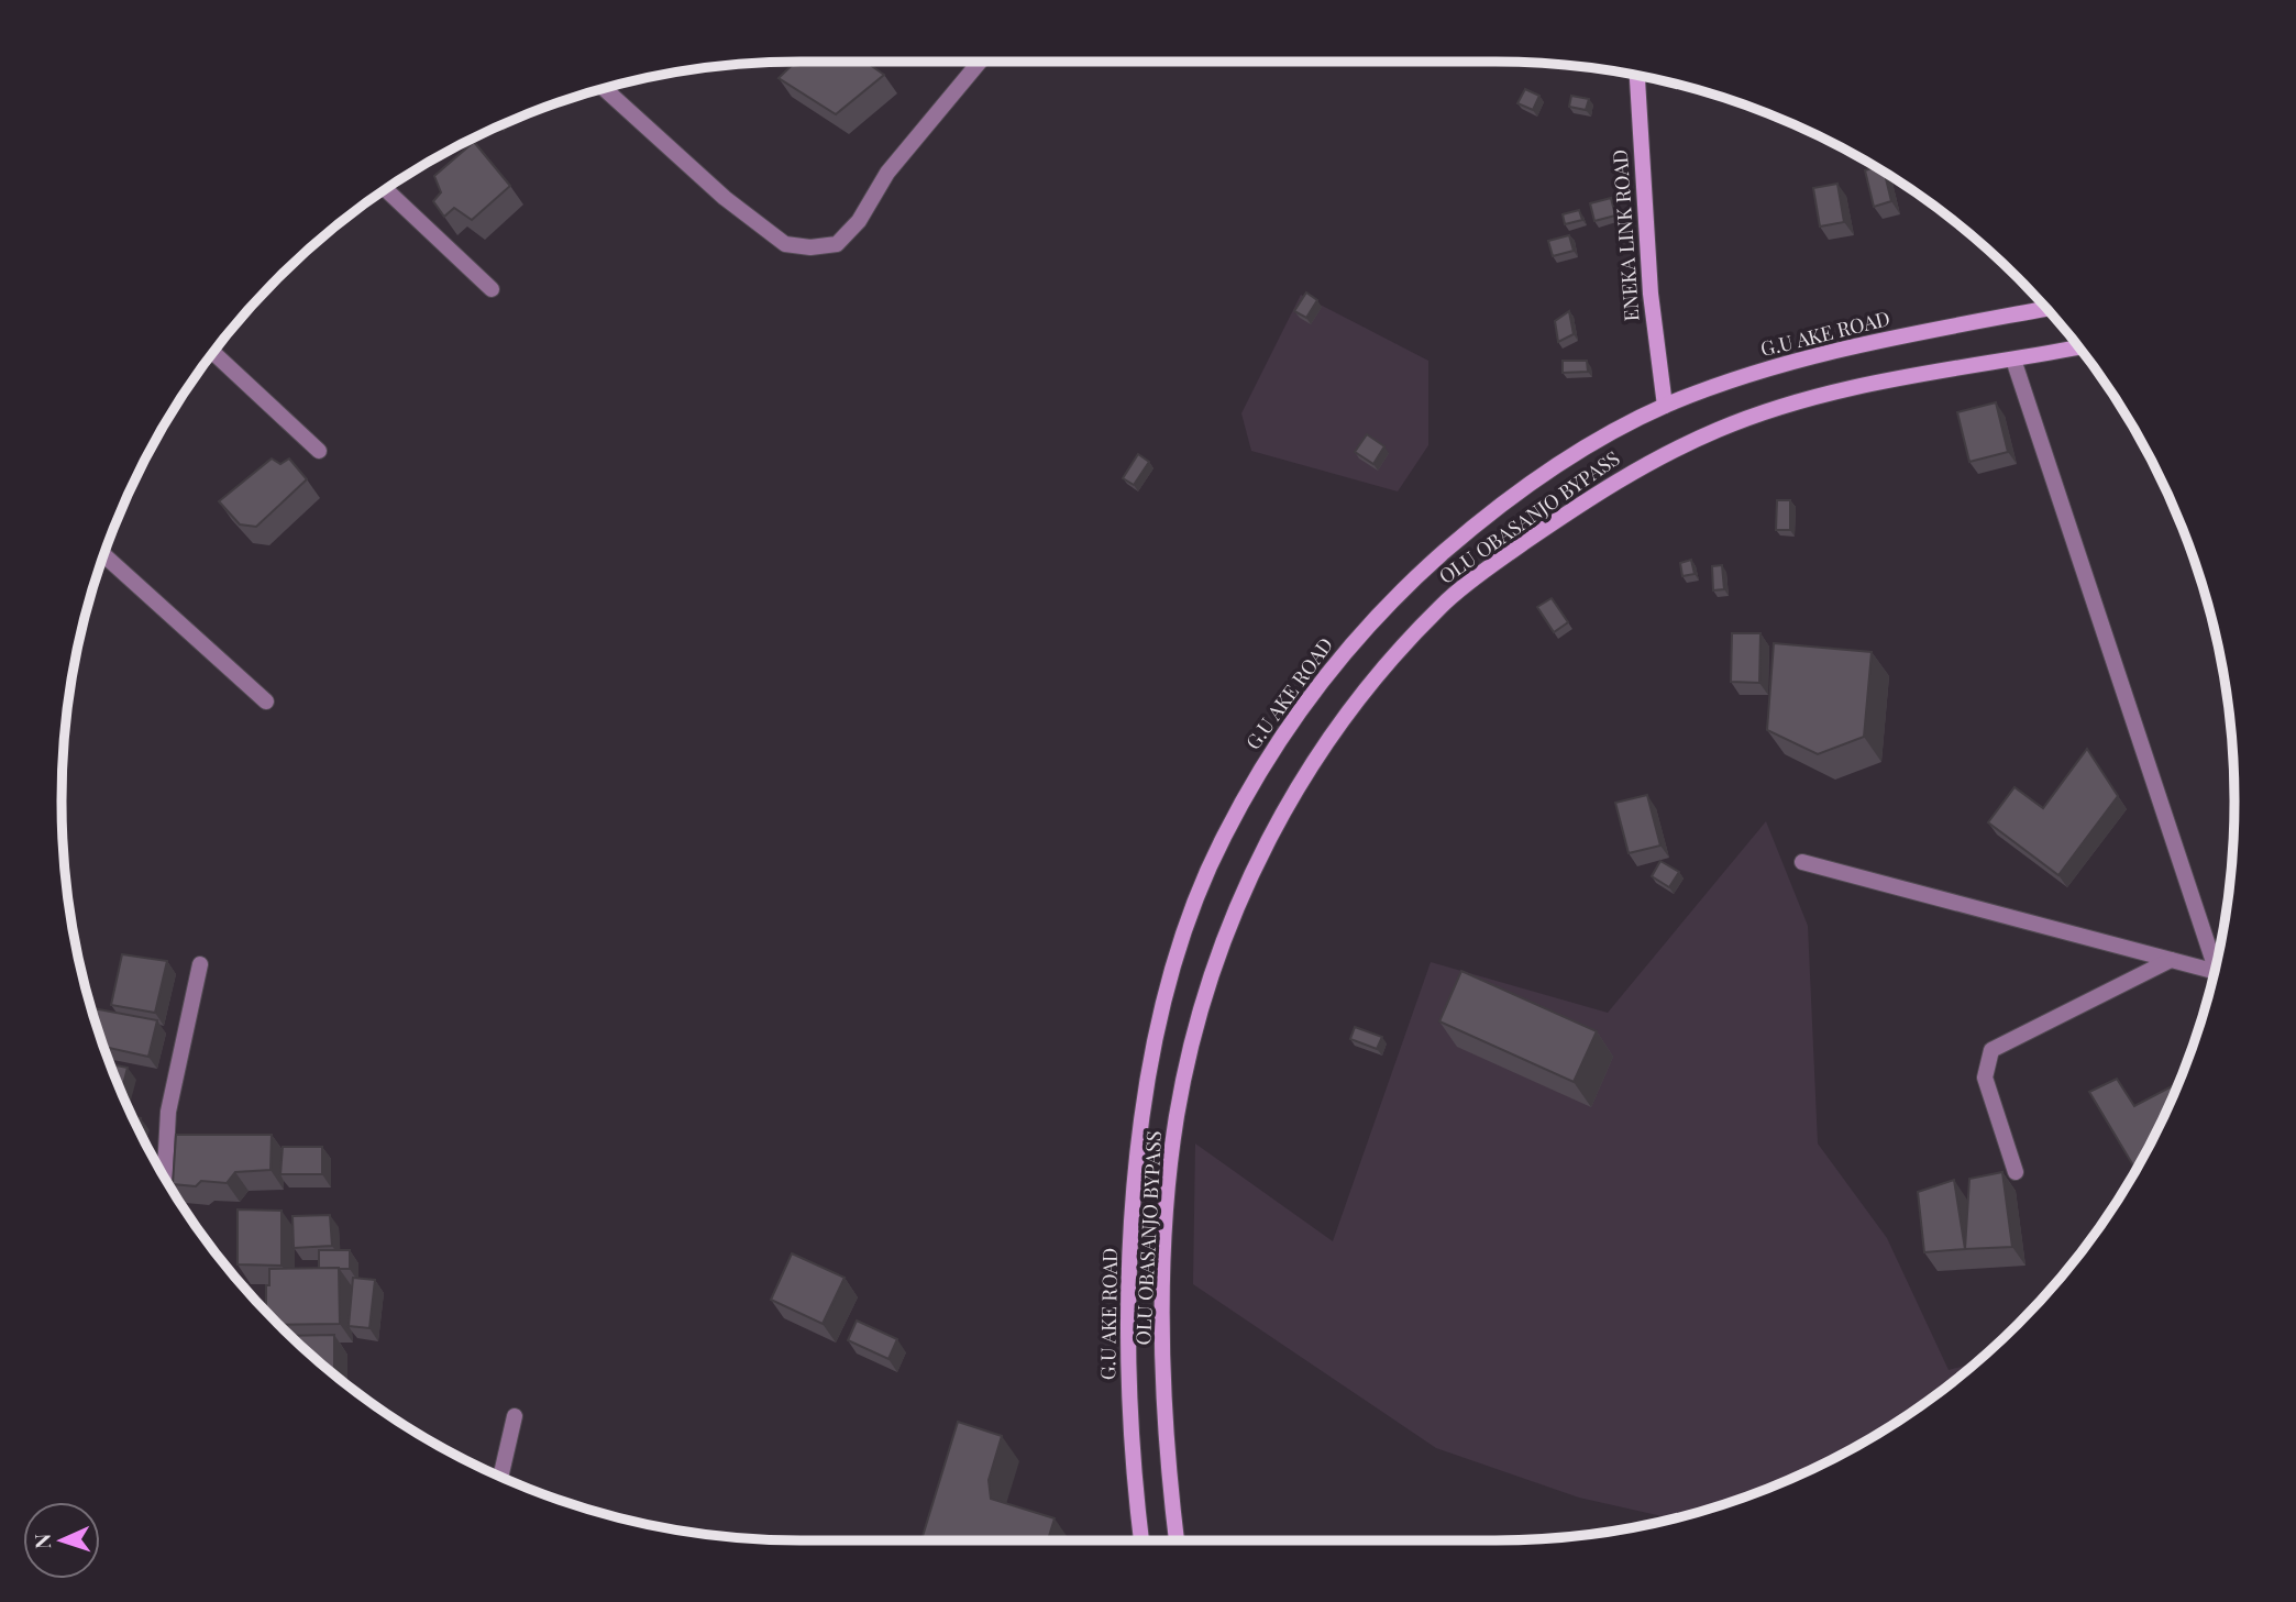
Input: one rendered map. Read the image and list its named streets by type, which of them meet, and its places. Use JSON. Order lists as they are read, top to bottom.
{
  "streets": {
    "main road": ["ENEKA LINK ROAD", "G.U AKE ROAD", "OLU OBASANJO BYPASS"]
  },
  "crossings": [
    ["ENEKA LINK ROAD", "G.U AKE ROAD"]
  ],
  "north": "left"
}
